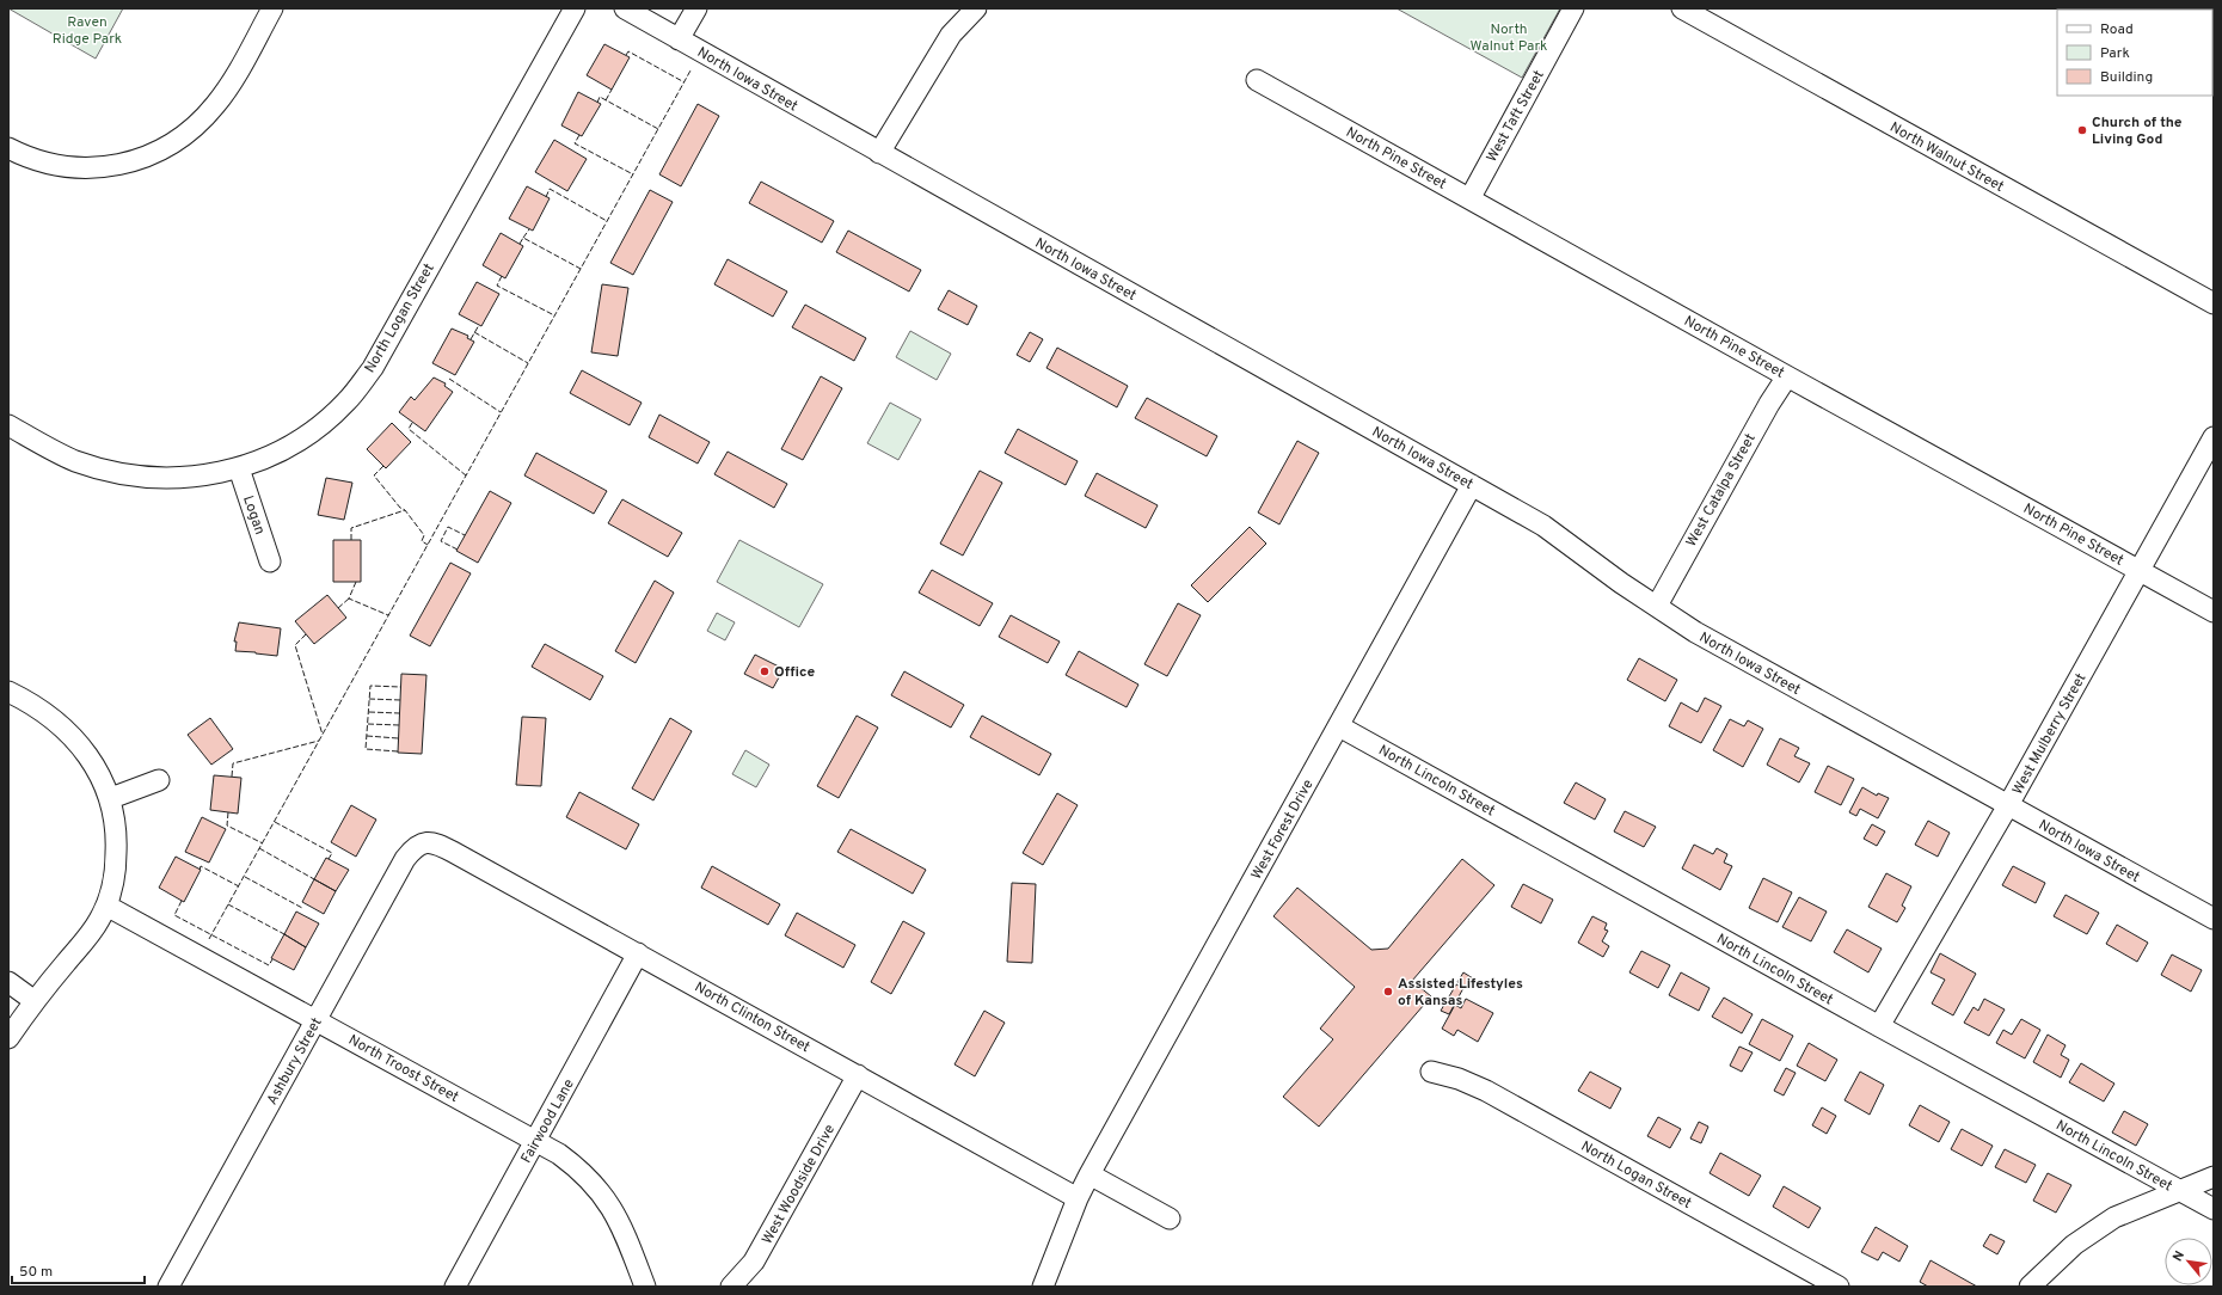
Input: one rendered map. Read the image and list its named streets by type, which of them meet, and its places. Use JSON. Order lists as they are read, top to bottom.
{
  "streets": {
    "street": [
      "North Iowa Street",
      "West Taft Street",
      "North Walnut Street",
      "North Pine Street",
      "North Logan Street",
      "West Catalpa Street",
      "Logan",
      "West Mulberry Street",
      "North Lincoln Street",
      "West Forest Drive",
      "North Clinton Street",
      "Ashbury Street",
      "North Troost Street",
      "Fairwood Lane",
      "West Woodside Drive"
    ]
  },
  "crossings": [
    ["North Iowa Street", "West Catalpa Street"],
    ["North Iowa Street", "West Mulberry Street"],
    ["North Iowa Street", "West Forest Drive"],
    ["West Taft Street", "North Pine Street"],
    ["North Pine Street", "West Catalpa Street"],
    ["North Pine Street", "West Mulberry Street"],
    ["North Logan Street", "Logan"],
    ["West Mulberry Street", "North Lincoln Street"],
    ["North Lincoln Street", "West Forest Drive"],
    ["West Forest Drive", "North Clinton Street"],
    ["North Clinton Street", "Ashbury Street"],
    ["North Clinton Street", "Fairwood Lane"],
    ["North Clinton Street", "West Woodside Drive"],
    ["Ashbury Street", "North Troost Street"],
    ["North Troost Street", "Fairwood Lane"]
  ],
  "parks": ["Raven Ridge Park", "North Walnut Park"],
  "places": ["Church of the Living God", "Office", "Assisted Lifestyles of Kansas"],
  "legend": ["Road", "Park", "Building"],
  "scale_bar": "50 m",
  "north": "top left"
}
